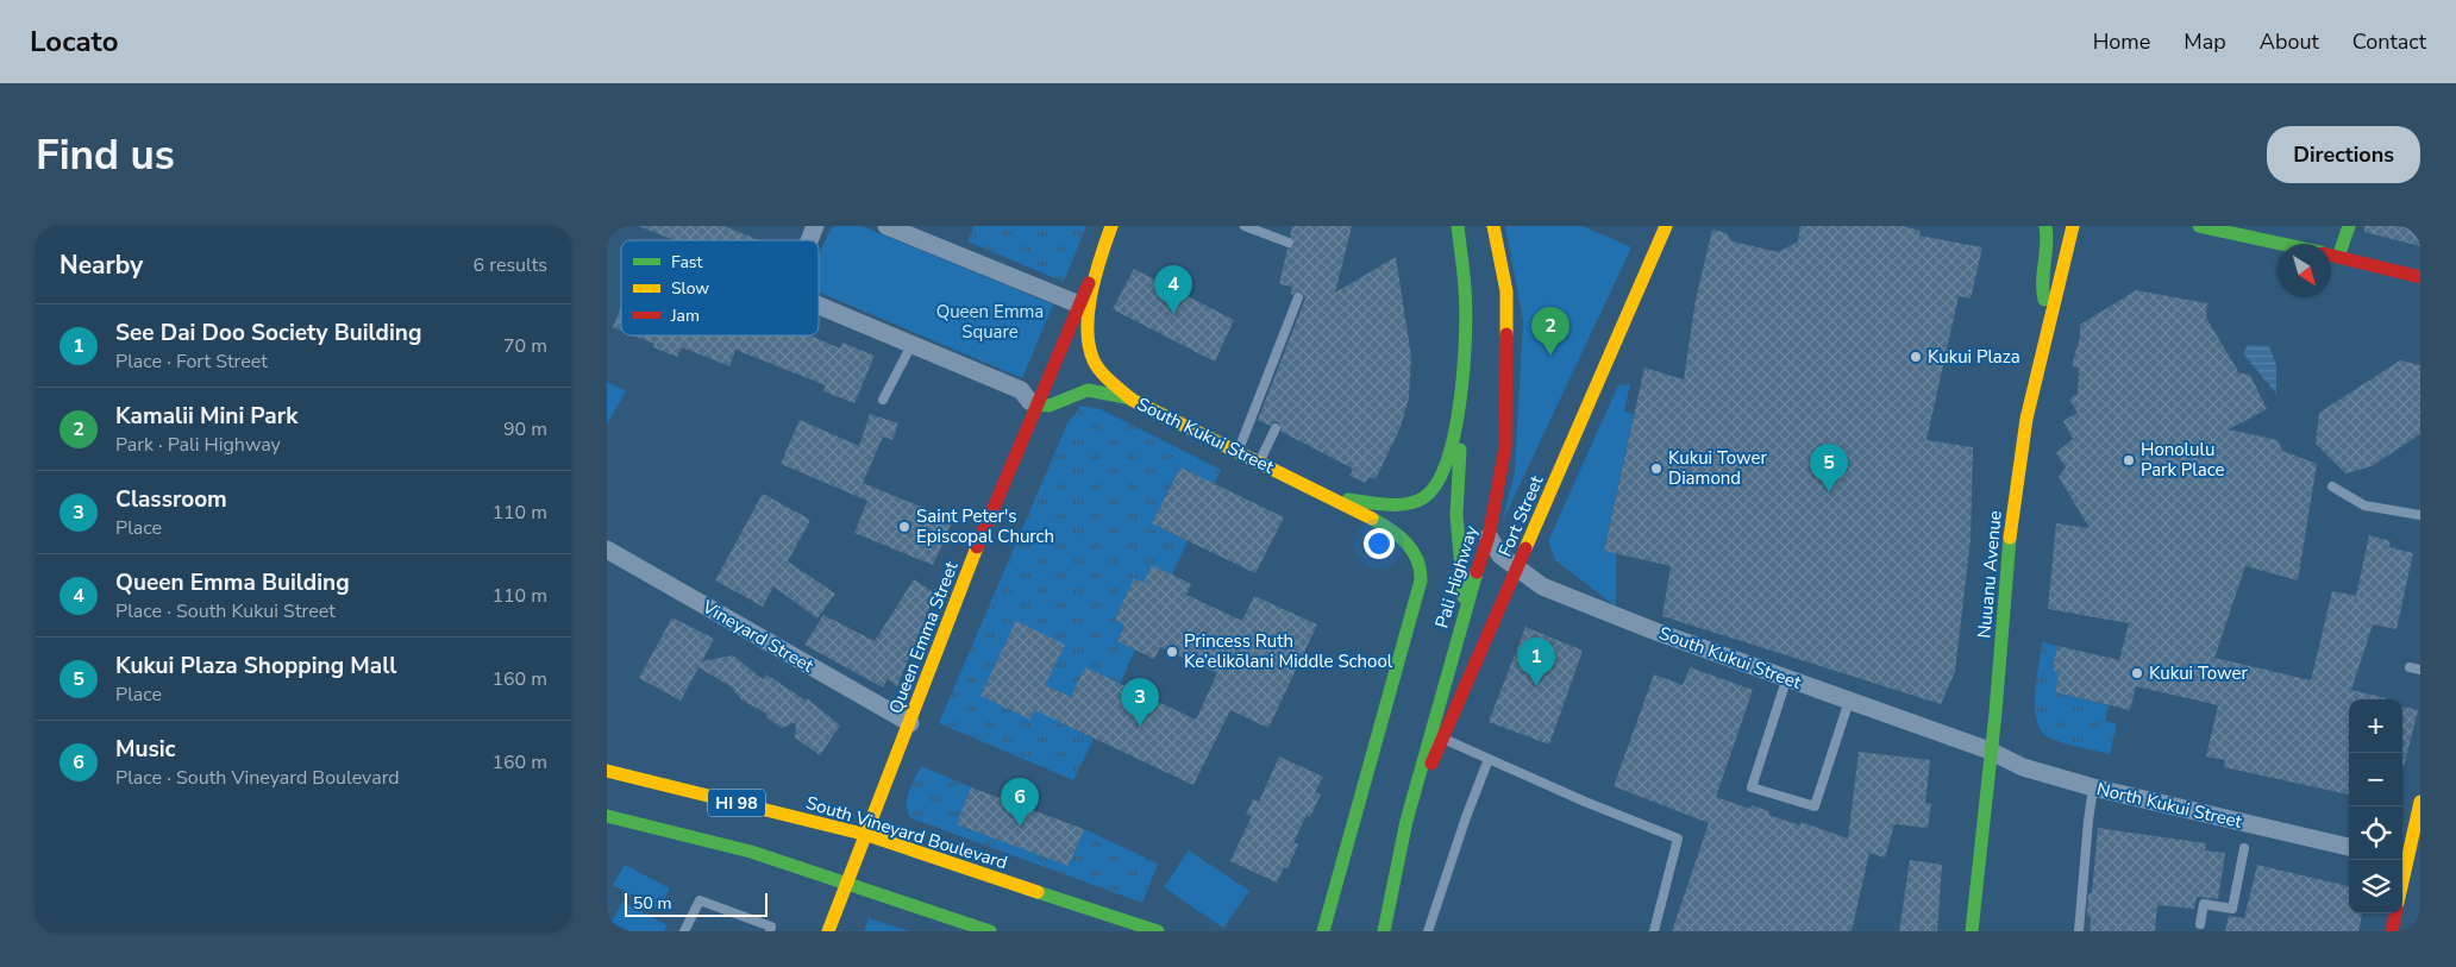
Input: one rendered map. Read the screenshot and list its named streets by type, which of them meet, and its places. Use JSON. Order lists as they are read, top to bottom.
{
  "streets": {
    "main road": [
      "South Kukui Street",
      "Fort Street",
      "Nuuanu Avenue",
      "Pali Highway",
      "Queen Emma Street",
      "HI 98",
      "South Vineyard Boulevard"
    ],
    "street": ["Vineyard Street", "North Kukui Street"]
  },
  "crossings": [
    ["South Kukui Street", "Fort Street"],
    ["South Kukui Street", "Nuuanu Avenue"],
    ["South Kukui Street", "Pali Highway"],
    ["South Kukui Street", "Queen Emma Street"],
    ["South Kukui Street", "North Kukui Street"],
    ["Fort Street", "Pali Highway"],
    ["Nuuanu Avenue", "North Kukui Street"],
    ["Vineyard Street", "Queen Emma Street"],
    ["Queen Emma Street", "HI 98"],
    ["Queen Emma Street", "South Vineyard Boulevard"]
  ],
  "parks": ["Queen Emma Square"],
  "places": [
    "Kukui Plaza",
    "Honolulu Park Place",
    "Kukui Tower Diamond",
    "Saint Peter's Episcopal Church",
    "Princess Ruth Ke’elikōlani Middle School",
    "Kukui Tower"
  ],
  "legend": ["Fast", "Slow", "Jam"],
  "scale_bar": "50 m",
  "north": "bottom right",
  "page": {
    "header": "Locato",
    "nav": [
      "Home",
      "Map",
      "About",
      "Contact"
    ],
    "buttons": "Directions",
    "title": "Find us",
    "heading": ["Nearby", "6 results"],
    "pins": [
      "4",
      "2",
      "5",
      "1",
      "3",
      "6"
    ],
    "list": [
      {
        "mark": "1",
        "name": "See Dai Doo Society Building",
        "note": "Place · Fort Street",
        "value": "70 m"
      },
      {
        "mark": "2",
        "name": "Kamalii Mini Park",
        "note": "Park · Pali Highway",
        "value": "90 m"
      },
      {
        "mark": "3",
        "name": "Classroom",
        "note": "Place",
        "value": "110 m"
      },
      {
        "mark": "4",
        "name": "Queen Emma Building",
        "note": "Place · South Kukui Street",
        "value": "110 m"
      },
      {
        "mark": "5",
        "name": "Kukui Plaza Shopping Mall",
        "note": "Place",
        "value": "160 m"
      },
      {
        "mark": "6",
        "name": "Music",
        "note": "Place · South Vineyard Boulevard",
        "value": "160 m"
      }
    ],
    "map_buttons": ["+", "−"],
    "scale": "50 m"
  }
}
